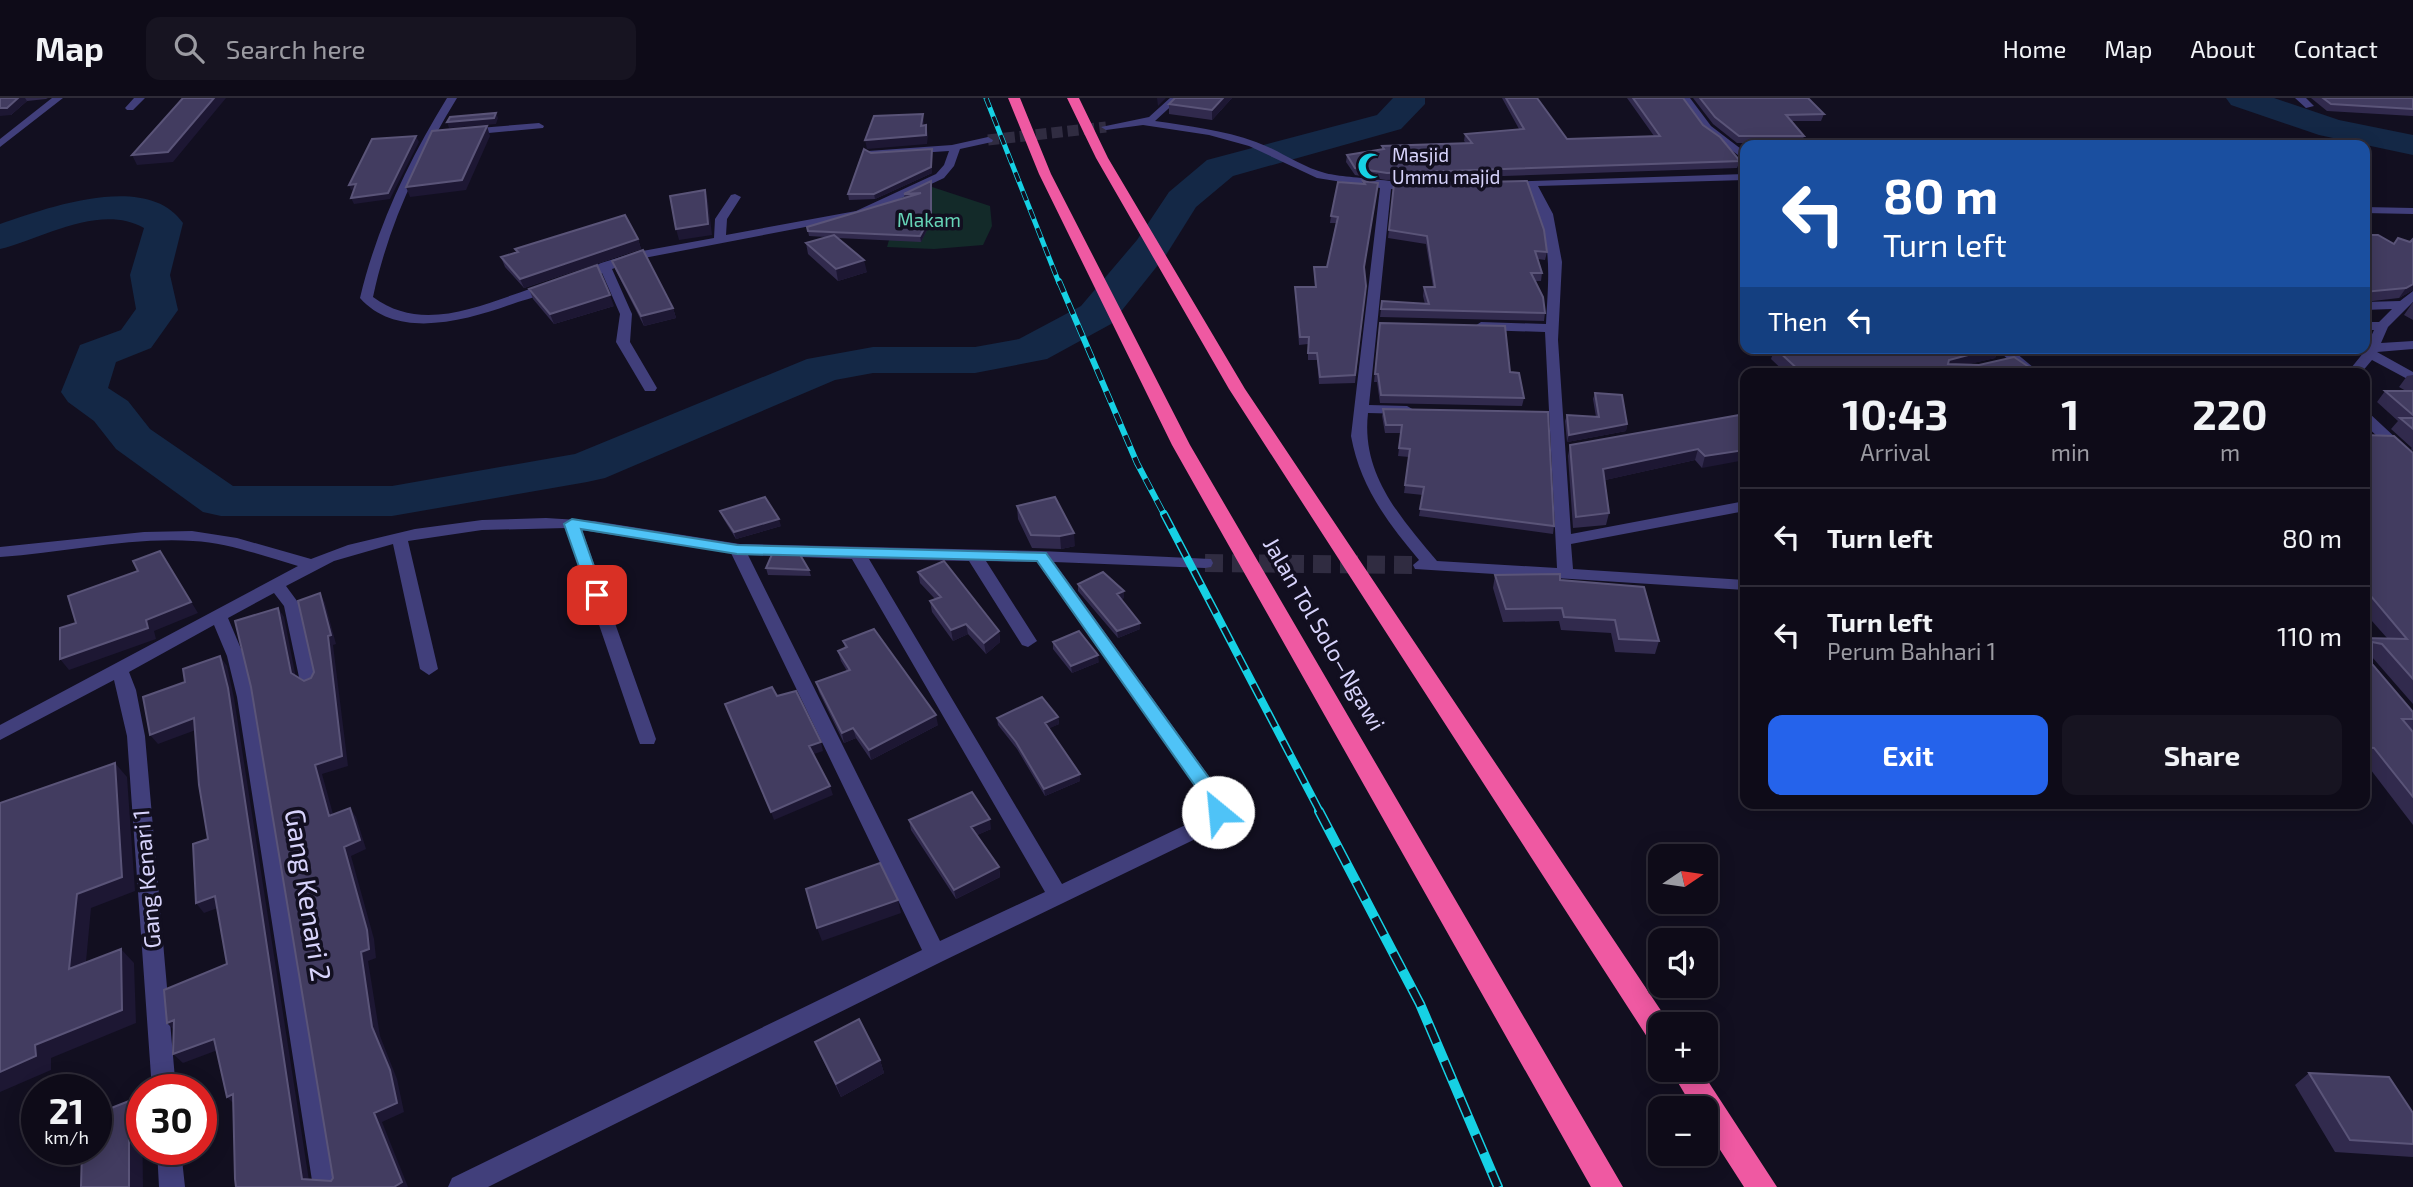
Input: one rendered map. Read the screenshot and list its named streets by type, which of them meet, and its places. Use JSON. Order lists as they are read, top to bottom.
{
  "streets": {
    "highway": ["Jalan Tol Solo–Ngawi"],
    "street": ["Gang Kenari 1", "Gang Kenari 2"]
  },
  "parks": ["Makam"],
  "places": {
    "mosque": ["Masjid Ummu majid"]
  },
  "north": "right",
  "page": {
    "header": "Map",
    "search": "Search here",
    "nav": [
      "Home",
      "Map",
      "About",
      "Contact"
    ],
    "turn": ["80 m", "Turn left"],
    "then": "Then",
    "eta": [
      "10:43",
      "Arrival",
      "1",
      "min",
      "220",
      "m"
    ],
    "list": [
      {
        "name": "Turn left",
        "value": "80 m"
      },
      {
        "name": "Turn left",
        "note": "Perum Bahhari 1",
        "value": "110 m"
      }
    ],
    "buttons": ["Exit", "Share"],
    "map_buttons": ["+", "−"],
    "speed": "21 km/h",
    "limit": "30"
  }
}
